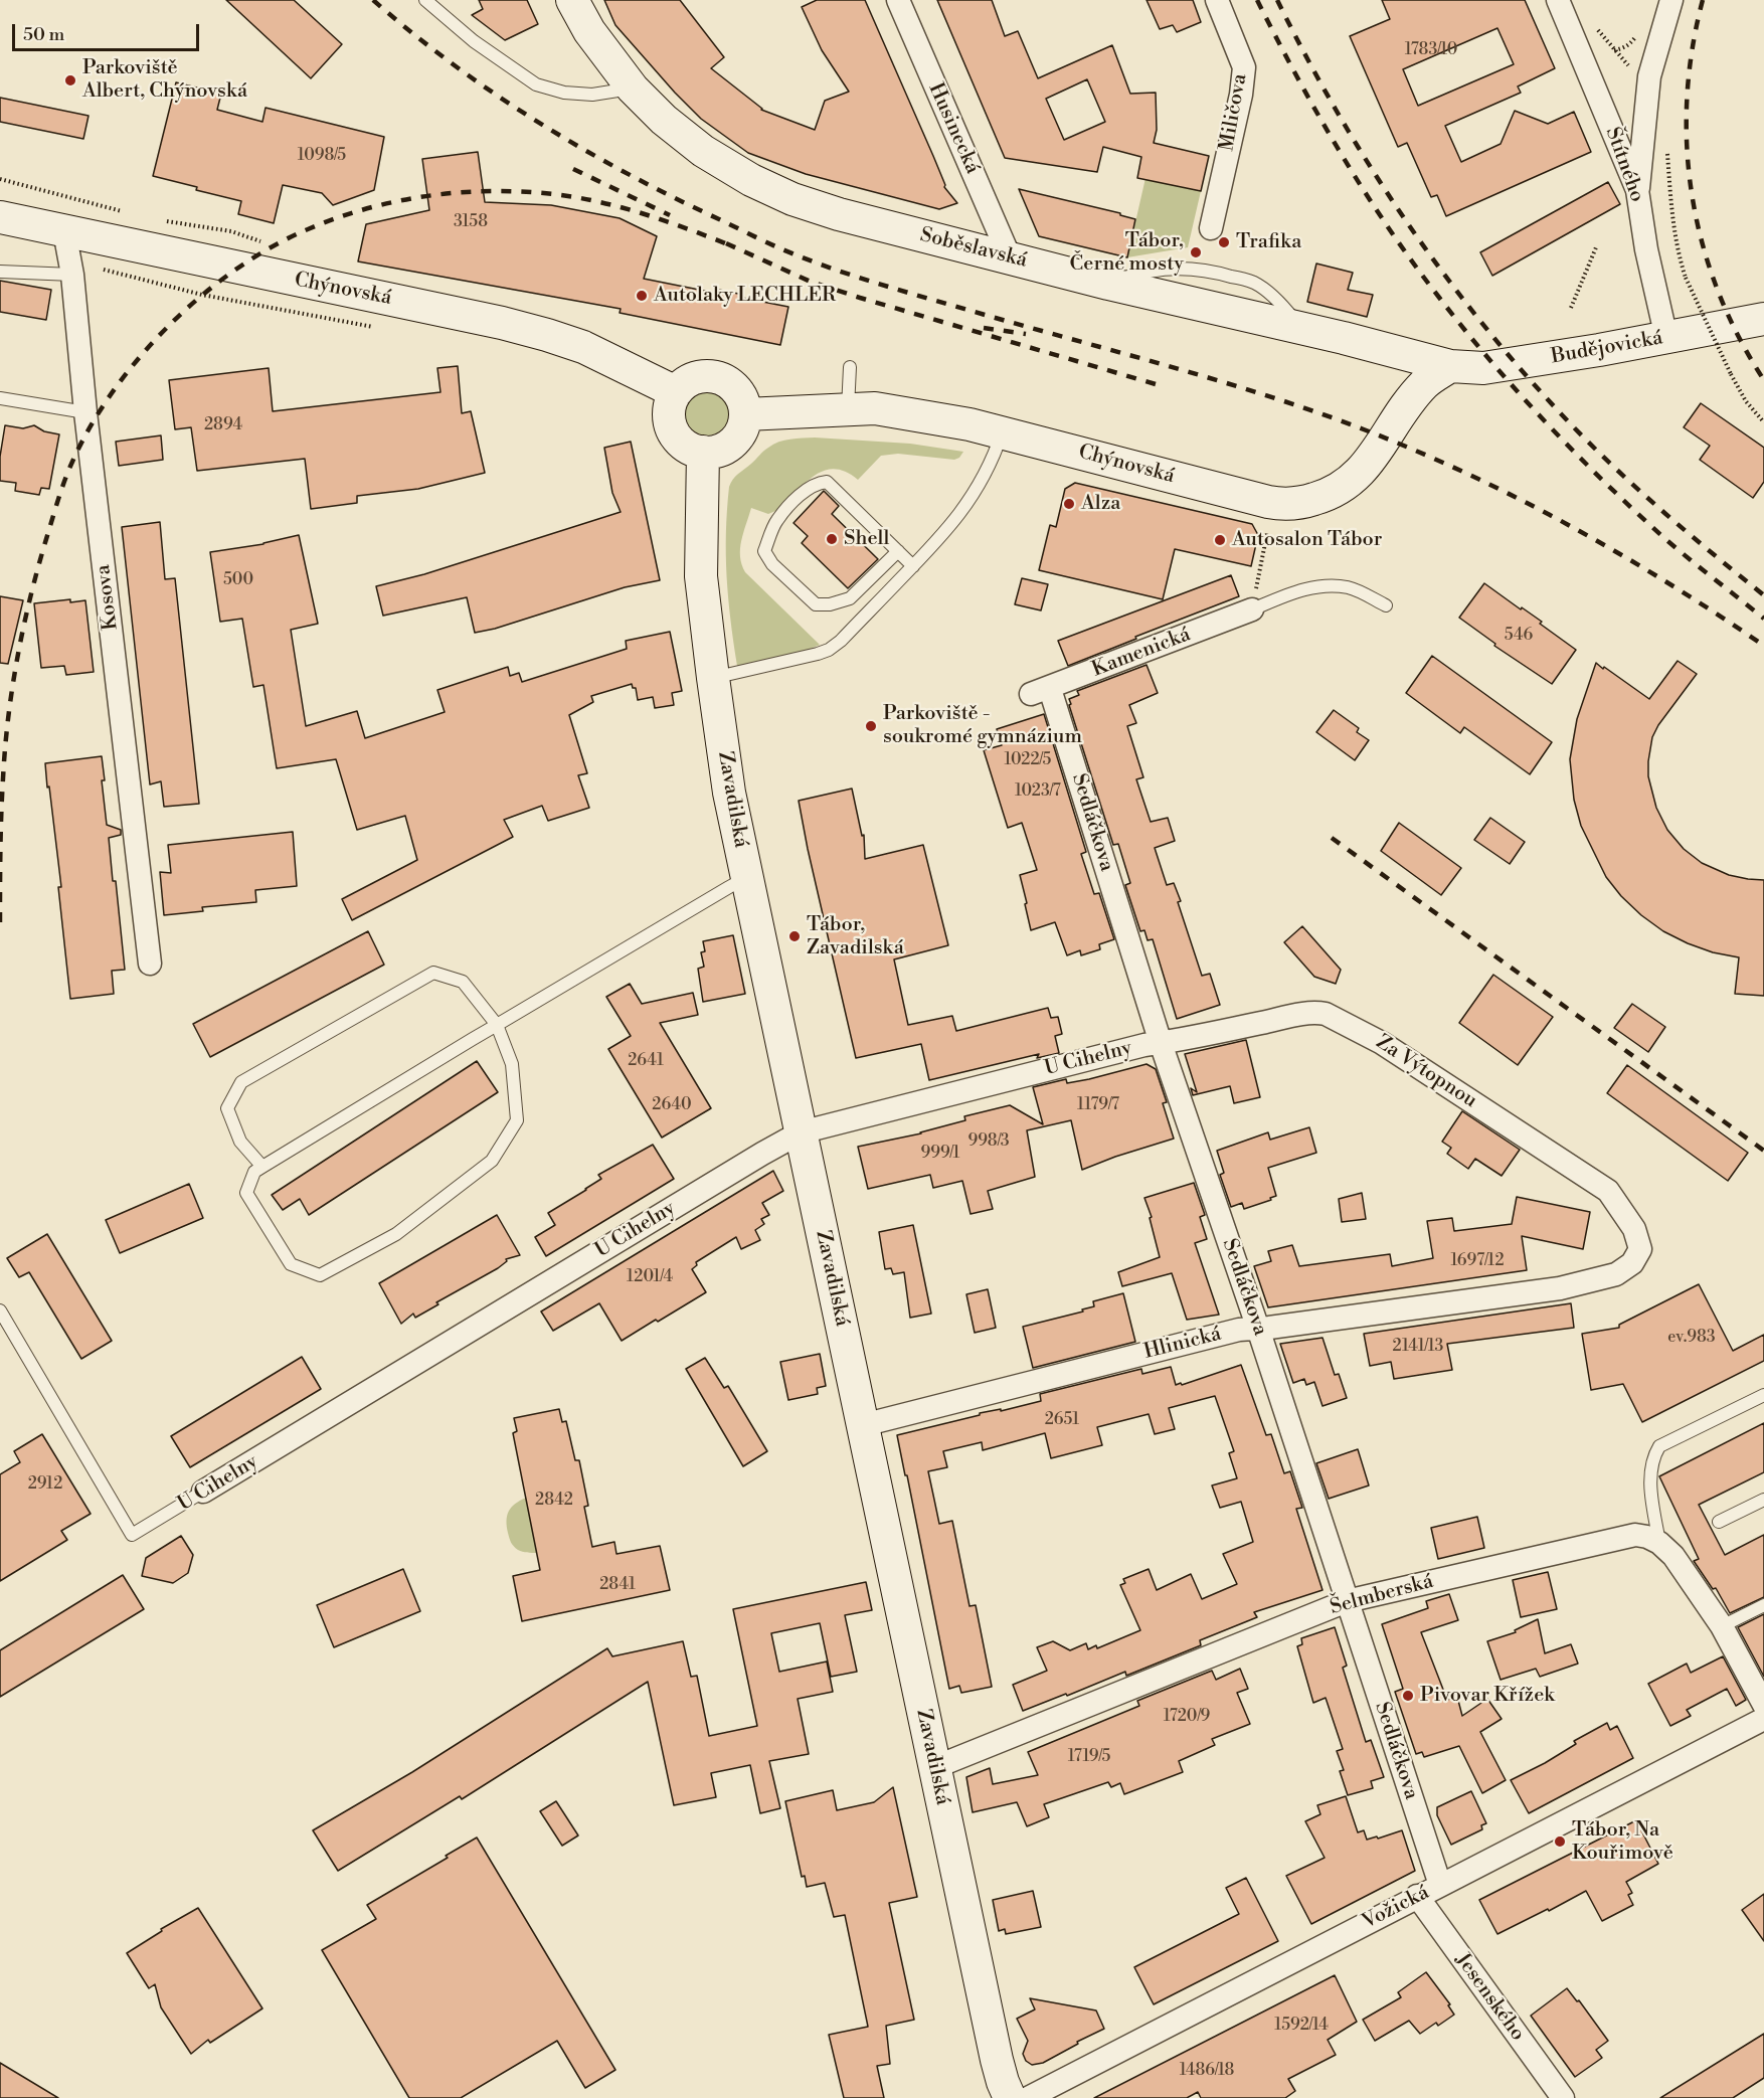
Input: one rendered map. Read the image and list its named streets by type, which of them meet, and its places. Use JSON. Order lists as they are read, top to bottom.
{
  "streets": {
    "main road": [
      "Soběslavská",
      "Chýnovská",
      "Budějovická",
      "Zavadilská"
    ],
    "street": [
      "Miličova",
      "Husinecká",
      "Štítného",
      "Kosova",
      "Kamenická",
      "Sedláčkova",
      "U Cihelny",
      "Za Výtopnou",
      "Hlinická",
      "Šelmberská",
      "Vožická",
      "Jesenského"
    ]
  },
  "crossings": [
    ["Husinecká", "Soběslavská"],
    ["Štítného", "Budějovická"],
    ["Soběslavská", "Chýnovská"],
    ["Soběslavská", "Budějovická"],
    ["Chýnovská", "Budějovická"],
    ["Chýnovská", "Kosova"],
    ["Chýnovská", "Zavadilská"],
    ["Kamenická", "Sedláčkova"],
    ["Zavadilská", "U Cihelny"],
    ["Zavadilská", "Hlinická"],
    ["Zavadilská", "Šelmberská"],
    ["Sedláčkova", "U Cihelny"],
    ["Sedláčkova", "Za Výtopnou"],
    ["Sedláčkova", "Hlinická"],
    ["Sedláčkova", "Šelmberská"],
    ["Sedláčkova", "Vožická"],
    ["U Cihelny", "Za Výtopnou"],
    ["Za Výtopnou", "Hlinická"],
    ["Vožická", "Jesenského"]
  ],
  "places": [
    "Parkoviště Albert, Chýnovská",
    "Trafika",
    "Tábor, Černé mosty",
    "Autolaky LECHLER",
    "Alza",
    "Shell",
    "Autosalon Tábor",
    "Parkoviště - soukromé gymnázium",
    "Tábor, Zavadilská",
    "Pivovar Křížek",
    "Tábor, Na Kouřimově"
  ],
  "house_numbers": [
    "1783/10",
    "1098/5",
    "3158",
    "2894",
    "500",
    "546",
    "1022/5",
    "1023/7",
    "2641",
    "2640",
    "1179/7",
    "998/3",
    "999/1",
    "1697/12",
    "1201/4",
    "ev.983",
    "2141/13",
    "2651",
    "2912",
    "2842",
    "2841",
    "1720/9",
    "1719/5",
    "1592/14",
    "1486/18"
  ],
  "scale_bar": "50 m"
}
